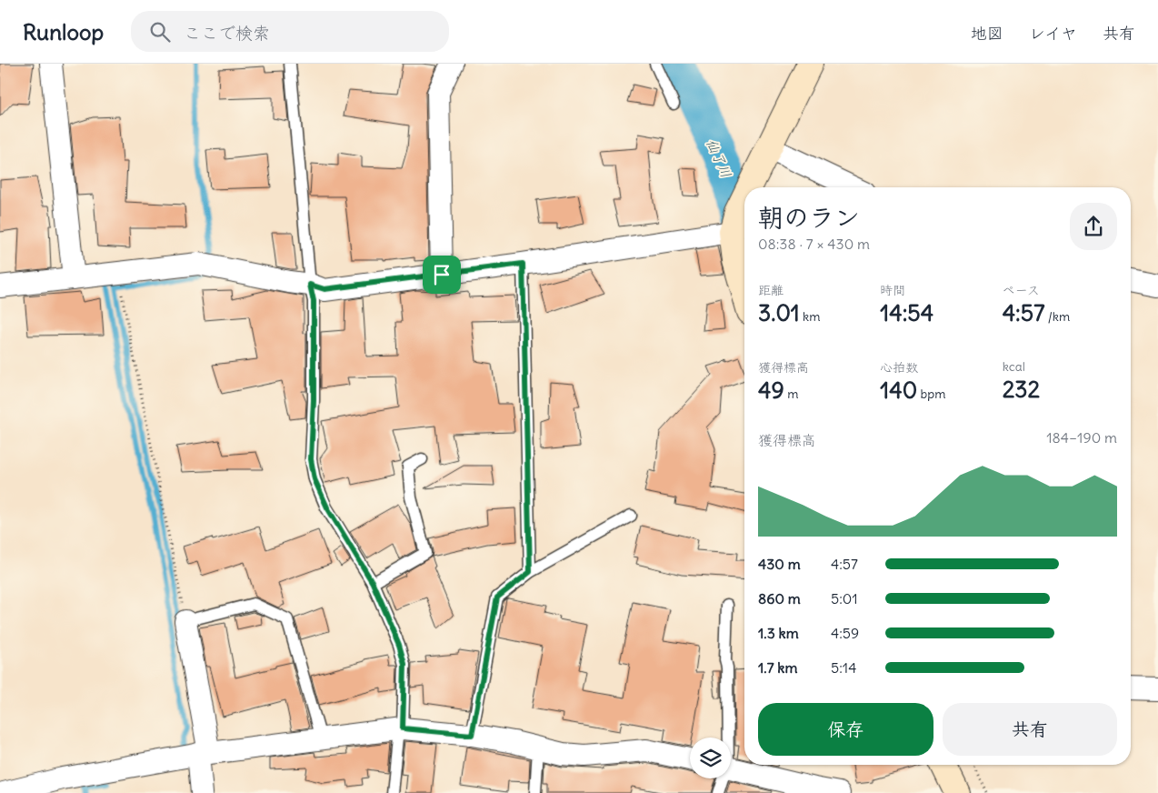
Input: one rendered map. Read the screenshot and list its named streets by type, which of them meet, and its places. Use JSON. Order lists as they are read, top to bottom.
{
  "water": ["仙了川"],
  "page": {
    "header": "Runloop",
    "search": "ここで検索",
    "nav": ["地図", "レイヤ", "共有"],
    "heading": ["朝のラン", "08:38 · 7 × 430 m"],
    "stats": [
      ["距離", "3.01 km"],
      ["時間", "14:54"],
      ["ペース", "4:57 /km"],
      ["獲得標高", "49 m"],
      ["心拍数", "140 bpm"],
      ["kcal", "232"]
    ],
    "chart": ["獲得標高", "184–190 m"],
    "list": [
      {
        "name": "430 m",
        "note": "4:57"
      },
      {
        "name": "860 m",
        "note": "5:01"
      },
      {
        "name": "1.3 km",
        "note": "4:59"
      },
      {
        "name": "1.7 km",
        "note": "5:14"
      }
    ],
    "buttons": ["保存", "共有"]
  }
}
